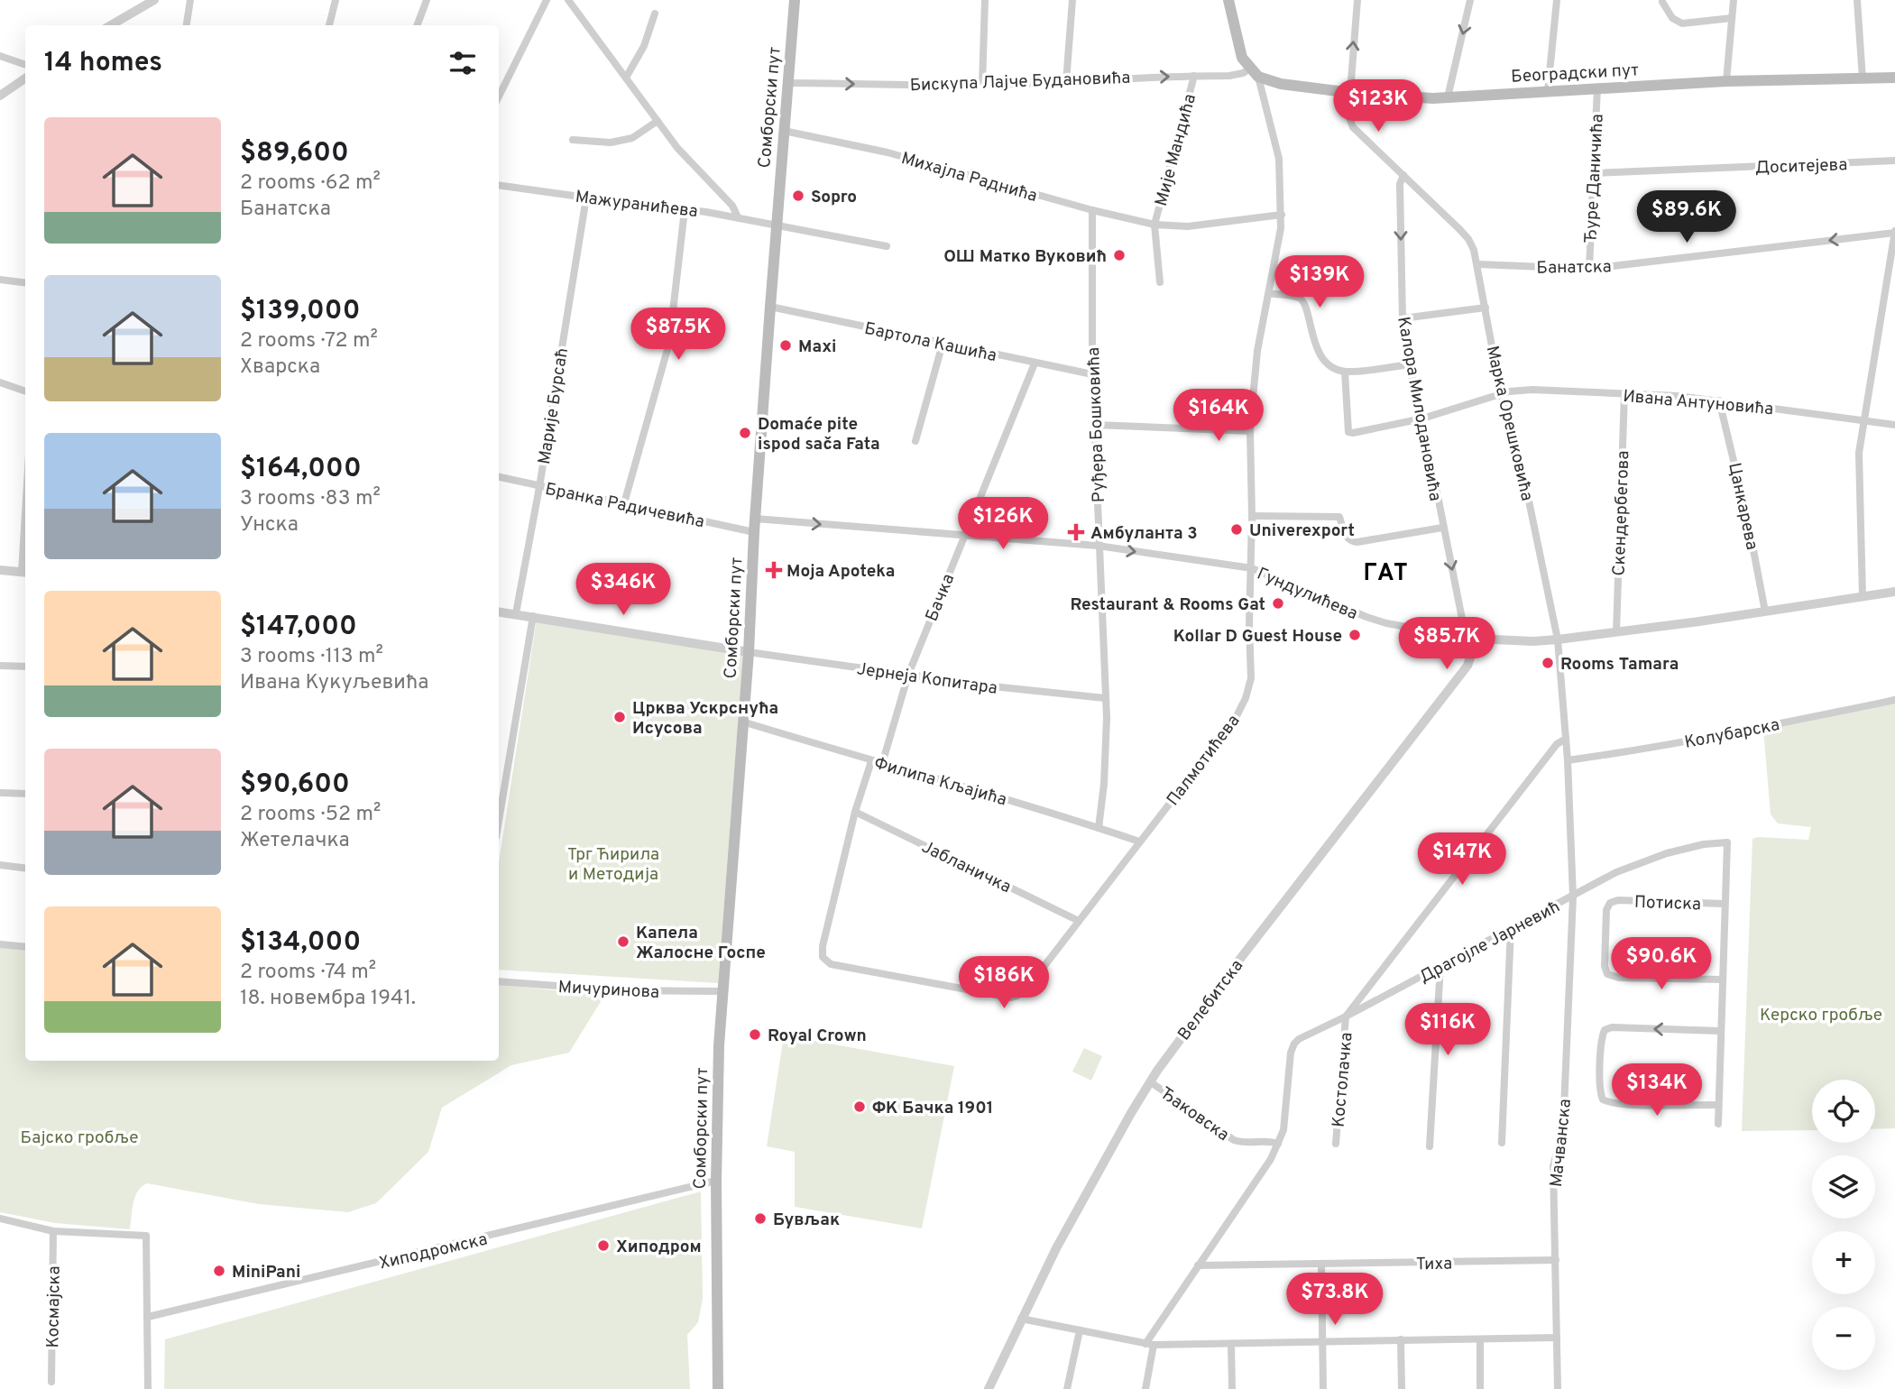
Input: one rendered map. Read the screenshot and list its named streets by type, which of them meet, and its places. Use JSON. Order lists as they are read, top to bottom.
{
  "streets": {
    "main road": ["Београдски пут", "Сомборски пут"],
    "street": [
      "Бискупа Лајче Будановића",
      "Мије Мандића",
      "Доситејева",
      "Михајла Раднића",
      "Ђуре Даничића",
      "Мажуранићева",
      "Банатска",
      "Бартола Кашића",
      "Ивана Антуновића",
      "Марије Бурсаћ",
      "Калора Милодановића",
      "Марка Орешковића",
      "Руђера Бошковића",
      "Бранка Радичевића",
      "Цанкарева",
      "Скендербегова",
      "Гундулићева",
      "Бачка",
      "Јернеја Копитара",
      "Колубарска",
      "Палмотићева",
      "Филипа Кљајића",
      "Јабланичка",
      "Потиска",
      "Драгојле Јарневић",
      "Мичуринова",
      "Велебитска",
      "Костолачка",
      "Ђаковска",
      "Мачванска",
      "Хиподромска",
      "Тиха",
      "Космајска"
    ]
  },
  "crossings": [
    ["Београдски пут", "Бискупа Лајче Будановића"],
    ["Београдски пут", "Ђуре Даничића"],
    ["Београдски пут", "Марка Орешковића"],
    ["Београдски пут", "Палмотићева"],
    ["Бискупа Лајче Будановића", "Сомборски пут"],
    ["Бискупа Лајче Будановића", "Мије Мандића"],
    ["Бискупа Лајче Будановића", "Палмотићева"],
    ["Сомборски пут", "Михајла Раднића"],
    ["Сомборски пут", "Мажуранићева"],
    ["Сомборски пут", "Бартола Кашића"],
    ["Сомборски пут", "Бранка Радичевића"],
    ["Сомборски пут", "Гундулићева"],
    ["Сомборски пут", "Јернеја Копитара"],
    ["Сомборски пут", "Филипа Кљајића"],
    ["Сомборски пут", "Мичуринова"],
    ["Сомборски пут", "Хиподромска"],
    ["Мије Мандића", "Михајла Раднића"],
    ["Доситејева", "Ђуре Даничића"],
    ["Михајла Раднића", "Руђера Бошковића"],
    ["Михајла Раднића", "Палмотићева"],
    ["Ђуре Даничића", "Банатска"],
    ["Мажуранићева", "Марије Бурсаћ"],
    ["Банатска", "Марка Орешковића"],
    ["Бартола Кашића", "Руђера Бошковића"],
    ["Бартола Кашића", "Бачка"],
    ["Ивана Антуновића", "Калора Милодановића"],
    ["Ивана Антуновића", "Марка Орешковића"],
    ["Ивана Антуновића", "Цанкарева"],
    ["Ивана Антуновића", "Скендербегова"],
    ["Марије Бурсаћ", "Бранка Радичевића"],
    ["Калора Милодановића", "Марка Орешковића"],
    ["Калора Милодановића", "Гундулићева"],
    ["Калора Милодановића", "Велебитска"],
    ["Марка Орешковића", "Гундулићева"],
    ["Марка Орешковића", "Колубарска"],
    ["Марка Орешковића", "Драгојле Јарневић"],
    ["Марка Орешковића", "Мачванска"],
    ["Руђера Бошковића", "Гундулићева"],
    ["Руђера Бошковића", "Јернеја Копитара"],
    ["Руђера Бошковића", "Филипа Кљајића"],
    ["Цанкарева", "Гундулићева"],
    ["Скендербегова", "Гундулићева"],
    ["Гундулићева", "Бачка"],
    ["Гундулићева", "Палмотићева"],
    ["Гундулићева", "Велебитска"],
    ["Бачка", "Јернеја Копитара"],
    ["Бачка", "Филипа Кљајића"],
    ["Палмотићева", "Филипа Кљајића"],
    ["Палмотићева", "Јабланичка"],
    ["Потиска", "Драгојле Јарневић"],
    ["Драгојле Јарневић", "Костолачка"],
    ["Драгојле Јарневић", "Ђаковска"],
    ["Драгојле Јарневић", "Мачванска"],
    ["Драгојле Јарневић", "Тиха"],
    ["Велебитска", "Ђаковска"],
    ["Мачванска", "Тиха"]
  ],
  "one_way": ["Бискупа Лајче Будановића", "Банатска", "Калора Милодановића"],
  "districts": ["ГАТ"],
  "parks": ["Трг Ћирила и Методија", "Керско гробље", "Бајско гробље"],
  "places": {
    "other": [
      "Sopro",
      "ОШ Матко Вуковић",
      "Maxi",
      "Domaće pite ispod sača Fata",
      "Univerexport",
      "Restaurant & Rooms Gat",
      "Kollar D Guest House",
      "Rooms Tamara",
      "Црква Ускрснућа Исусова",
      "Капела Жалосне Госпе",
      "Royal Crown",
      "ФК Бачка 1901",
      "Бувљак",
      "Хиподром",
      "MiniPani"
    ],
    "health": ["Амбуланта 3", "Moja Apoteka"]
  },
  "page": {
    "heading": "14 homes",
    "price": [
      "$123K",
      "$89.6K",
      "$139K",
      "$87.5K",
      "$164K",
      "$126K",
      "$346K",
      "$85.7K",
      "$147K",
      "$90.6K",
      "$186K",
      "$116K",
      "$134K",
      "$73.8K"
    ],
    "list": [
      {
        "name": "$89,600",
        "note": "2 rooms · 62 m² · Банатска"
      },
      {
        "name": "$139,000",
        "note": "2 rooms · 72 m² · Хварска"
      },
      {
        "name": "$164,000",
        "note": "3 rooms · 83 m² · Унска"
      },
      {
        "name": "$147,000",
        "note": "3 rooms · 113 m² · Ивана Кукуљевића"
      },
      {
        "name": "$90,600",
        "note": "2 rooms · 52 m² · Жетелачка"
      },
      {
        "name": "$134,000",
        "note": "2 rooms · 74 m² · 18. новембра 1941."
      }
    ],
    "map_buttons": ["+", "−"]
  }
}
